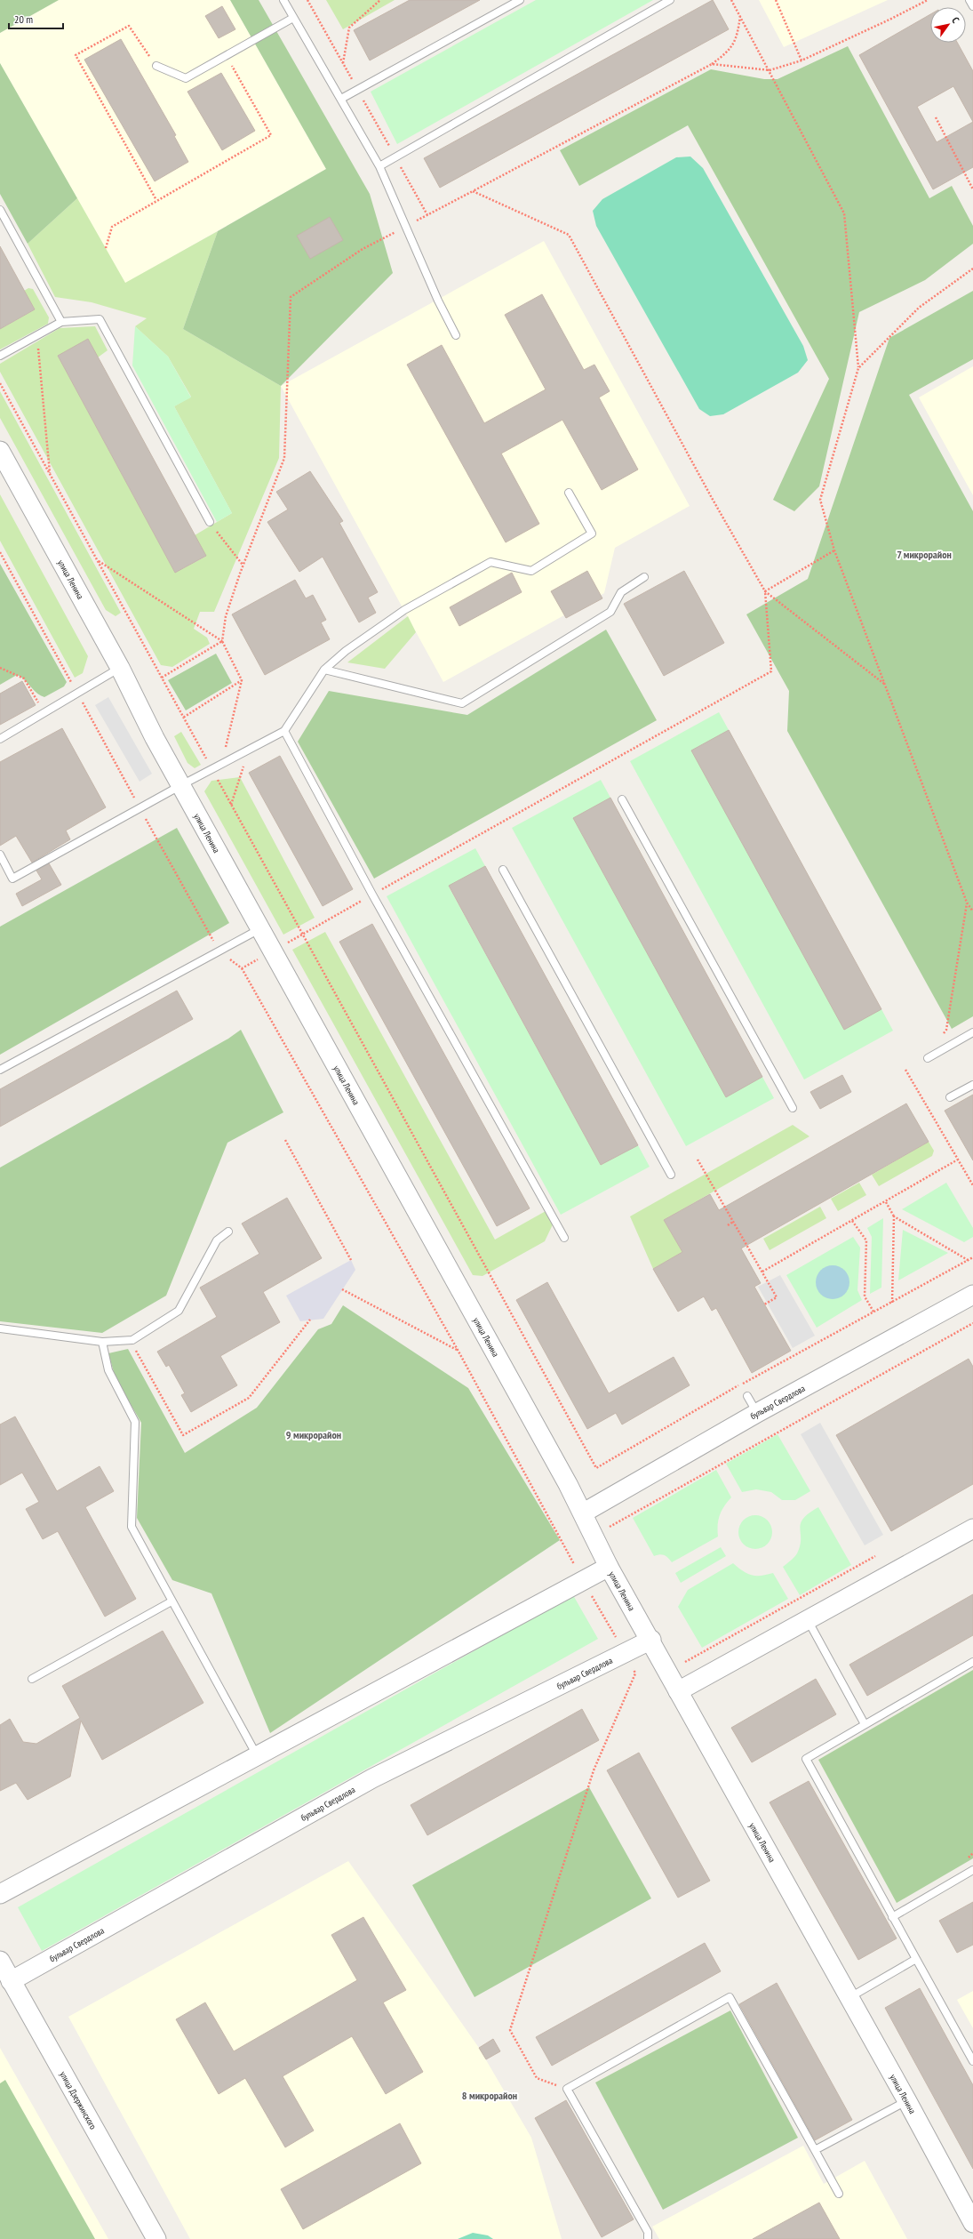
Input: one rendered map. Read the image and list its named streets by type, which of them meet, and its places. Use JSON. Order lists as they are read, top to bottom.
{
  "streets": {
    "street": ["улица Ленина", "бульвар Свердлова", "улица Дзержинского"]
  },
  "crossings": [
    ["улица Ленина", "бульвар Свердлова"],
    ["бульвар Свердлова", "улица Дзержинского"]
  ],
  "districts": ["7 микрорайон", "9 микрорайон", "8 микрорайон"],
  "scale_bar": "20 m",
  "north": "top right"
}
